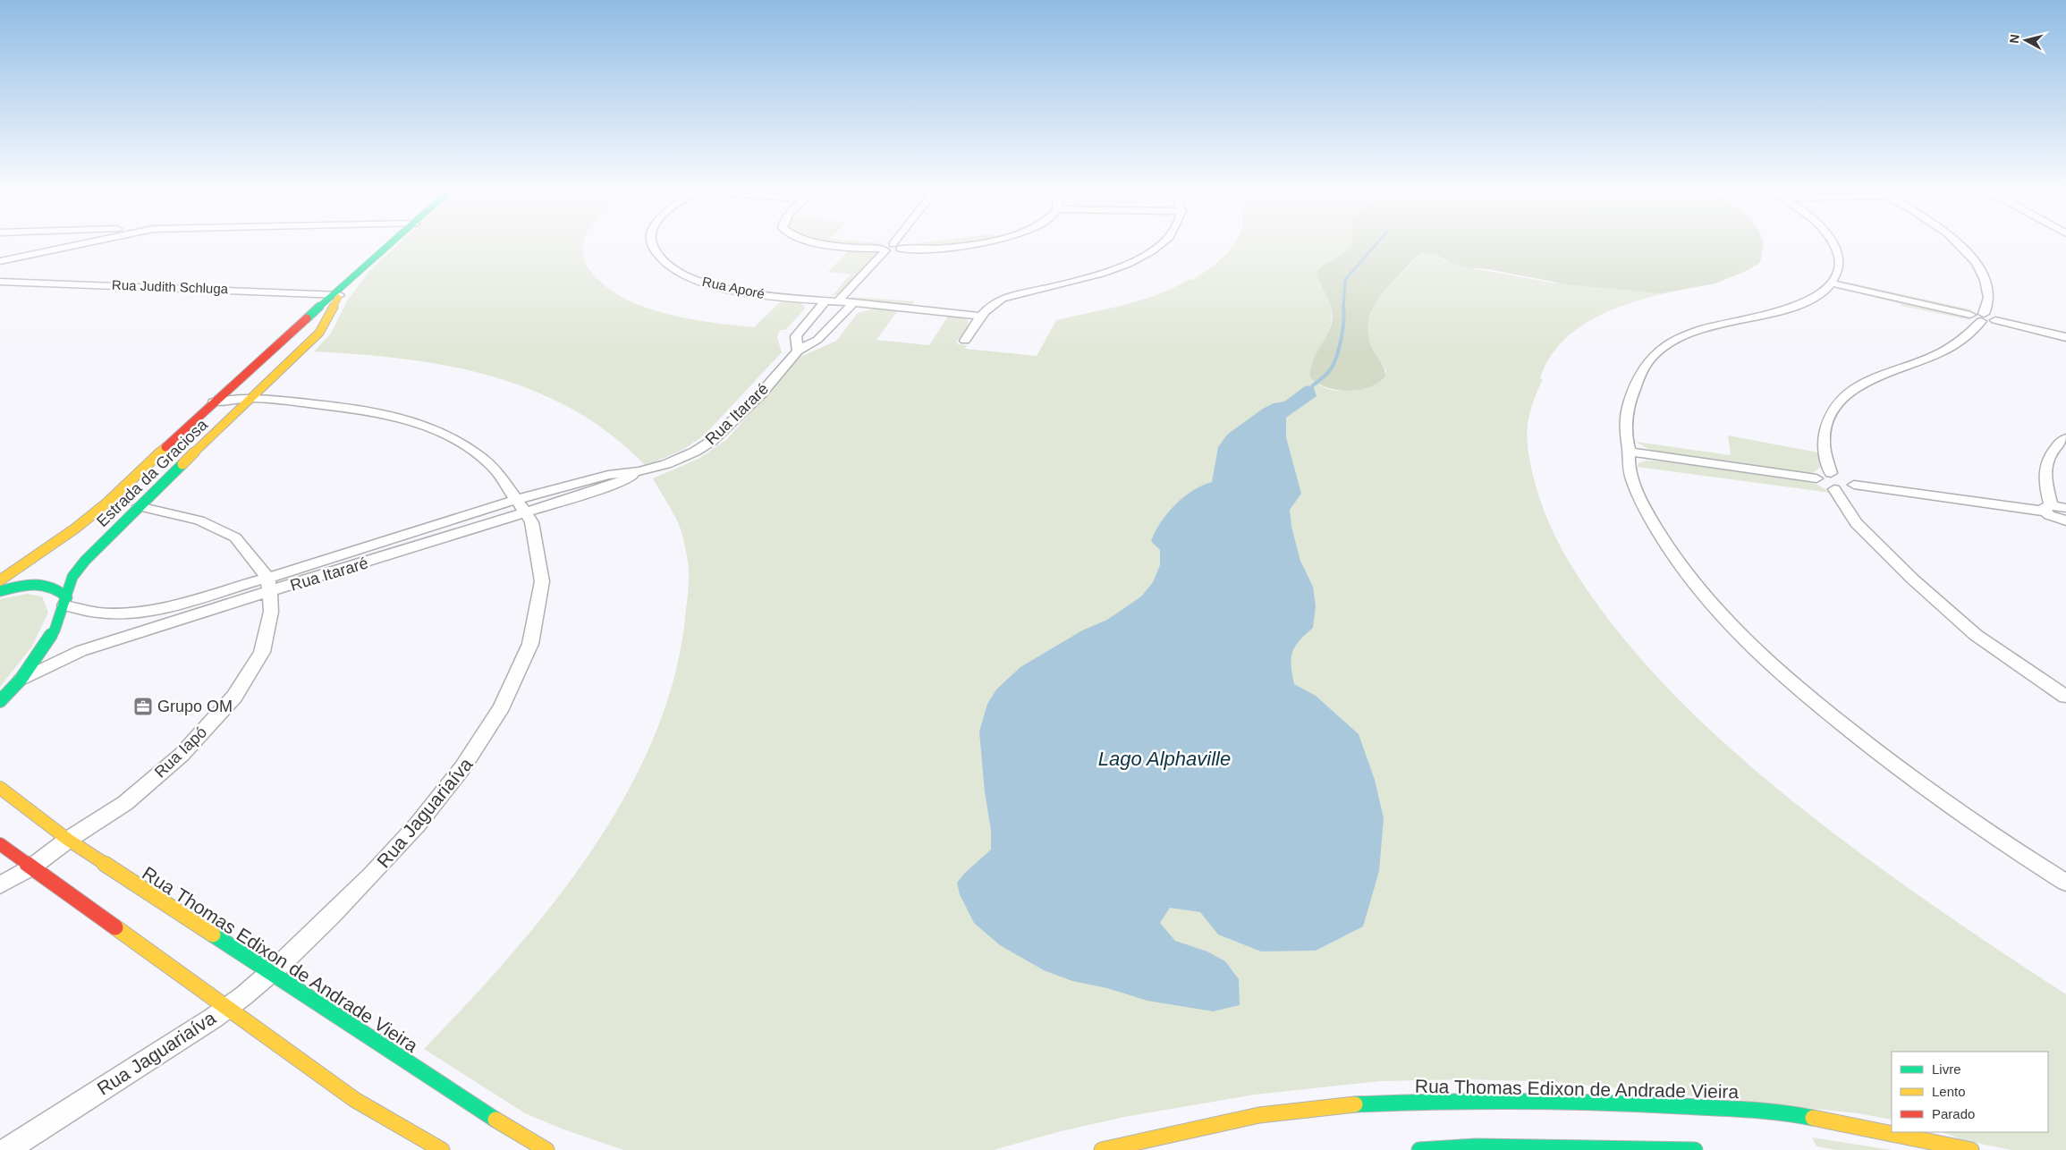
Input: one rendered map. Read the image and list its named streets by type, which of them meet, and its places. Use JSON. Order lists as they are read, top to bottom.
{
  "streets": {
    "main road": ["Estrada da Graciosa", "Rua Thomas Edixon de Andrade Vieira"],
    "street": [
      "Rua Judith Schluga",
      "Rua Aporé",
      "Rua Itararé",
      "Rua Iapó",
      "Rua Jaguariaíva"
    ]
  },
  "crossings": [
    ["Rua Judith Schluga", "Estrada da Graciosa"],
    ["Rua Itararé", "Estrada da Graciosa"],
    ["Rua Itararé", "Rua Iapó"],
    ["Rua Itararé", "Rua Jaguariaíva"],
    ["Estrada da Graciosa", "Rua Jaguariaíva"],
    ["Rua Iapó", "Rua Thomas Edixon de Andrade Vieira"],
    ["Rua Jaguariaíva", "Rua Thomas Edixon de Andrade Vieira"]
  ],
  "water": ["Lago Alphaville"],
  "places": {
    "office": ["Grupo OM"]
  },
  "legend": ["Livre", "Lento", "Parado"],
  "north": "left"
}
